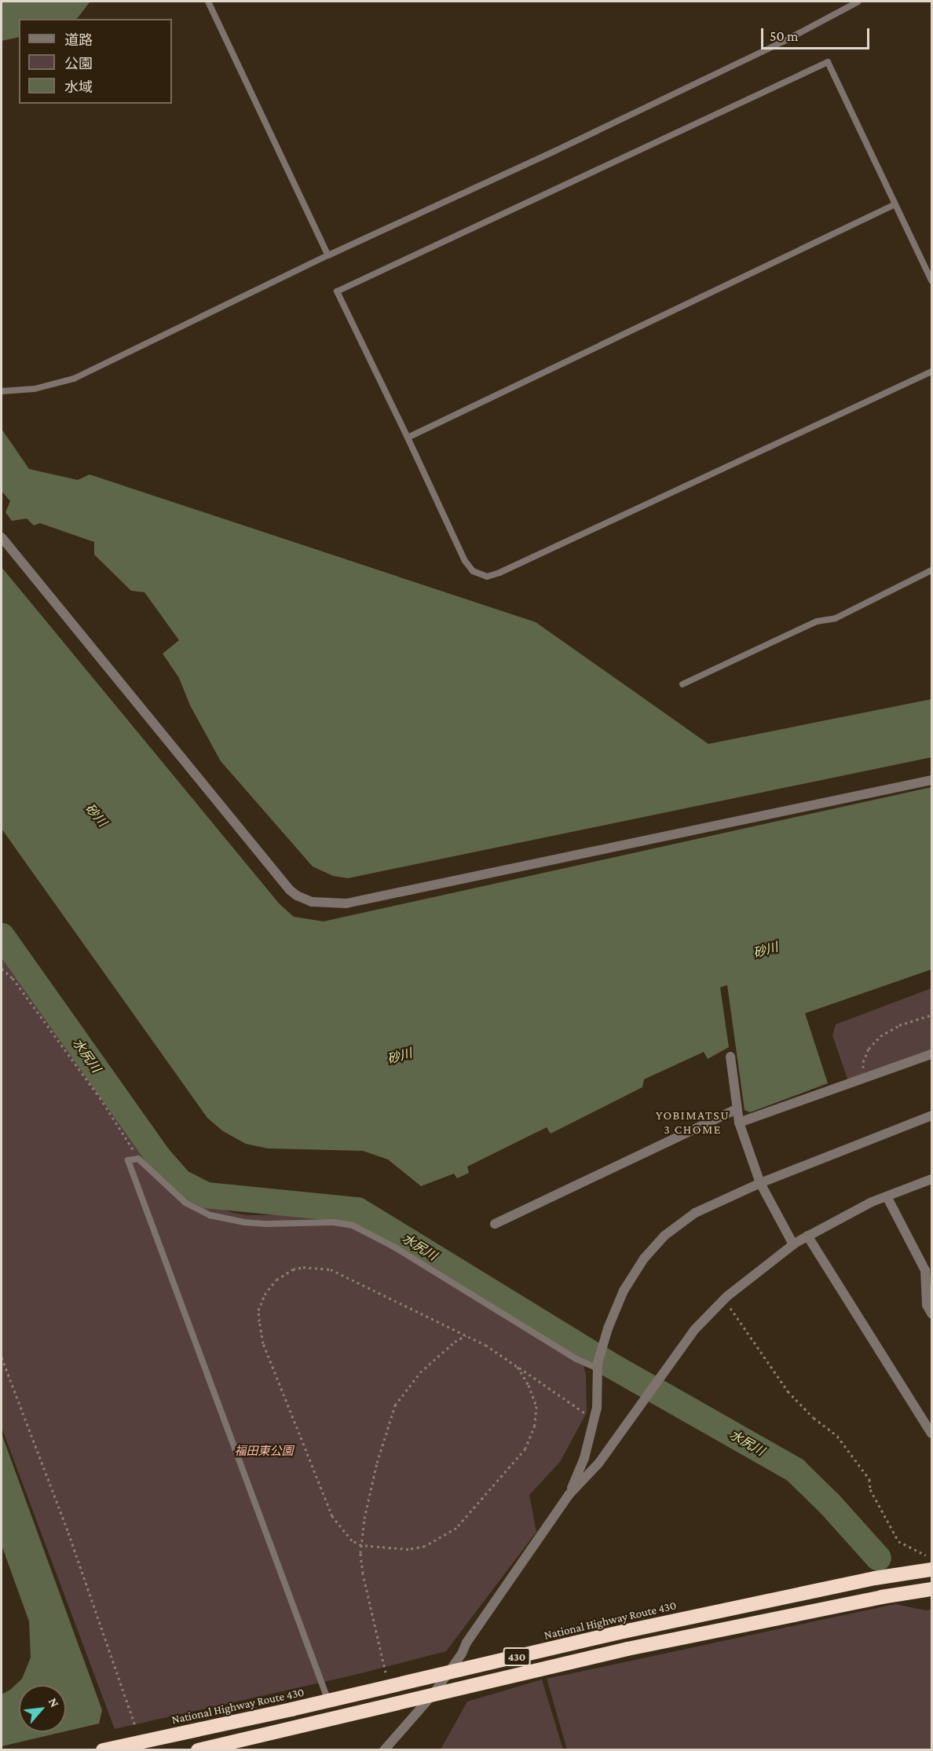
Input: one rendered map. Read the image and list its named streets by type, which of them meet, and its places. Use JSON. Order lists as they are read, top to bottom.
{
  "streets": {
    "highway": ["National Highway Route 430", "430"]
  },
  "districts": ["YOBIMATSU 3 CHOME"],
  "water": ["砂川", "水尻川"],
  "parks": ["福田東公園"],
  "legend": ["道路", "公園", "水域"],
  "scale_bar": "50 m",
  "north": "top right"
}
